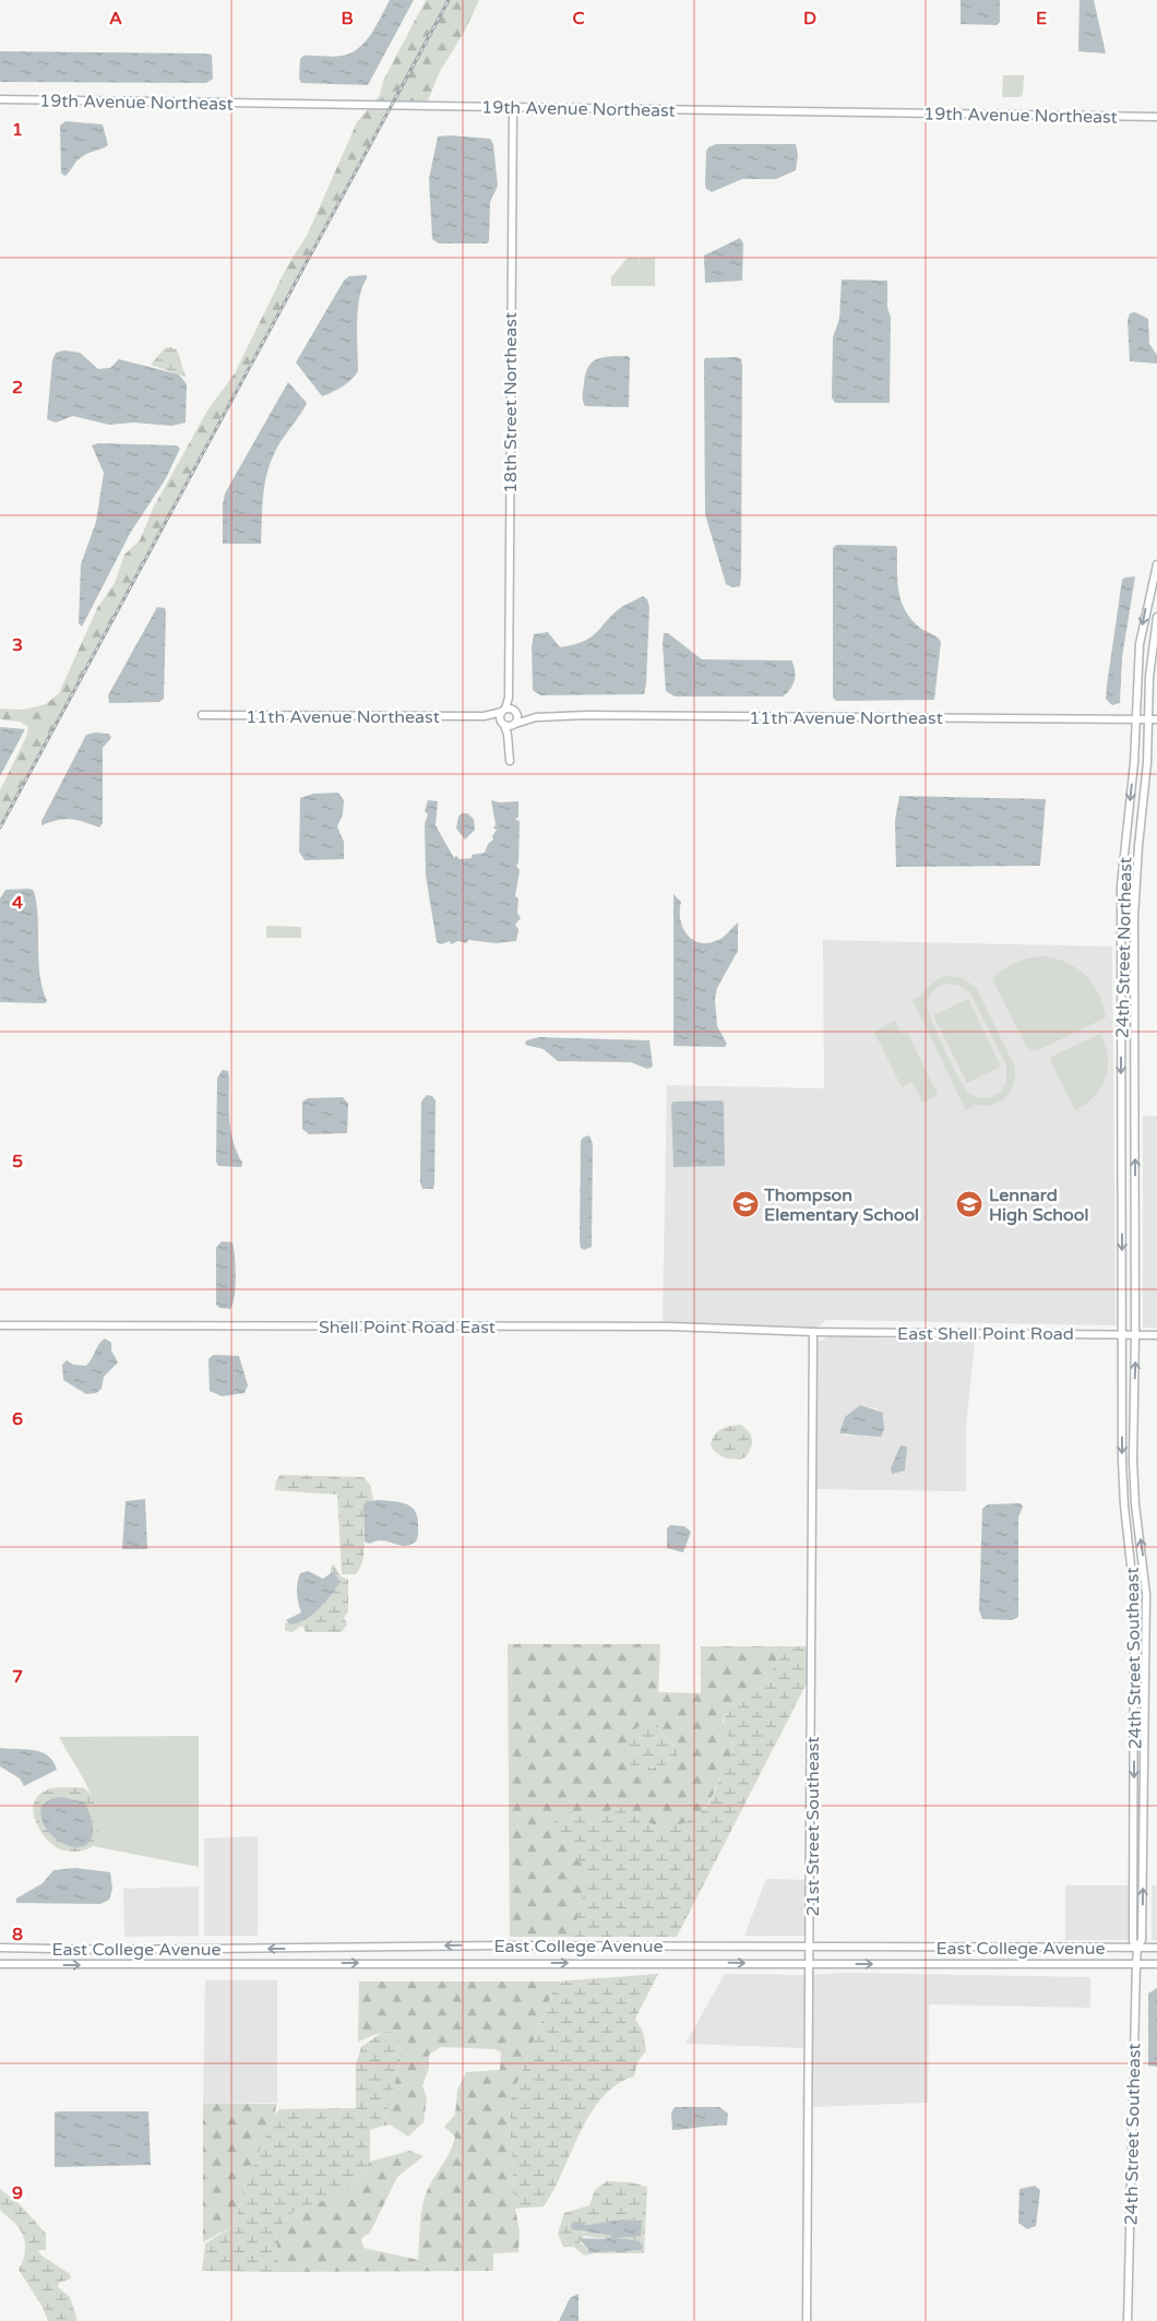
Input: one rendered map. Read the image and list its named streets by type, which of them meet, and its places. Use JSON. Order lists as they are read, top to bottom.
{
  "streets": {
    "street": [
      "19th Avenue Northeast",
      "18th Street Northeast",
      "11th Avenue Northeast",
      "24th Street Northeast",
      "Shell Point Road East",
      "East Shell Point Road",
      "24th Street Southeast",
      "21st Street Southeast",
      "East College Avenue"
    ]
  },
  "crossings": [
    ["19th Avenue Northeast", "18th Street Northeast"],
    ["18th Street Northeast", "11th Avenue Northeast"],
    ["11th Avenue Northeast", "24th Street Northeast"],
    ["24th Street Northeast", "East Shell Point Road"],
    ["24th Street Northeast", "24th Street Southeast"],
    ["Shell Point Road East", "East Shell Point Road"],
    ["Shell Point Road East", "21st Street Southeast"],
    ["East Shell Point Road", "24th Street Southeast"],
    ["East Shell Point Road", "21st Street Southeast"],
    ["24th Street Southeast", "East College Avenue"],
    ["21st Street Southeast", "East College Avenue"]
  ],
  "places": {
    "school or university": ["Thompson Elementary School", "Lennard High School"]
  },
  "grid": {
    "columns": [
      "A",
      "B",
      "C",
      "D",
      "E"
    ],
    "rows": [
      "1",
      "2",
      "3",
      "4",
      "5",
      "6",
      "7",
      "8",
      "9"
    ]
  }
}
